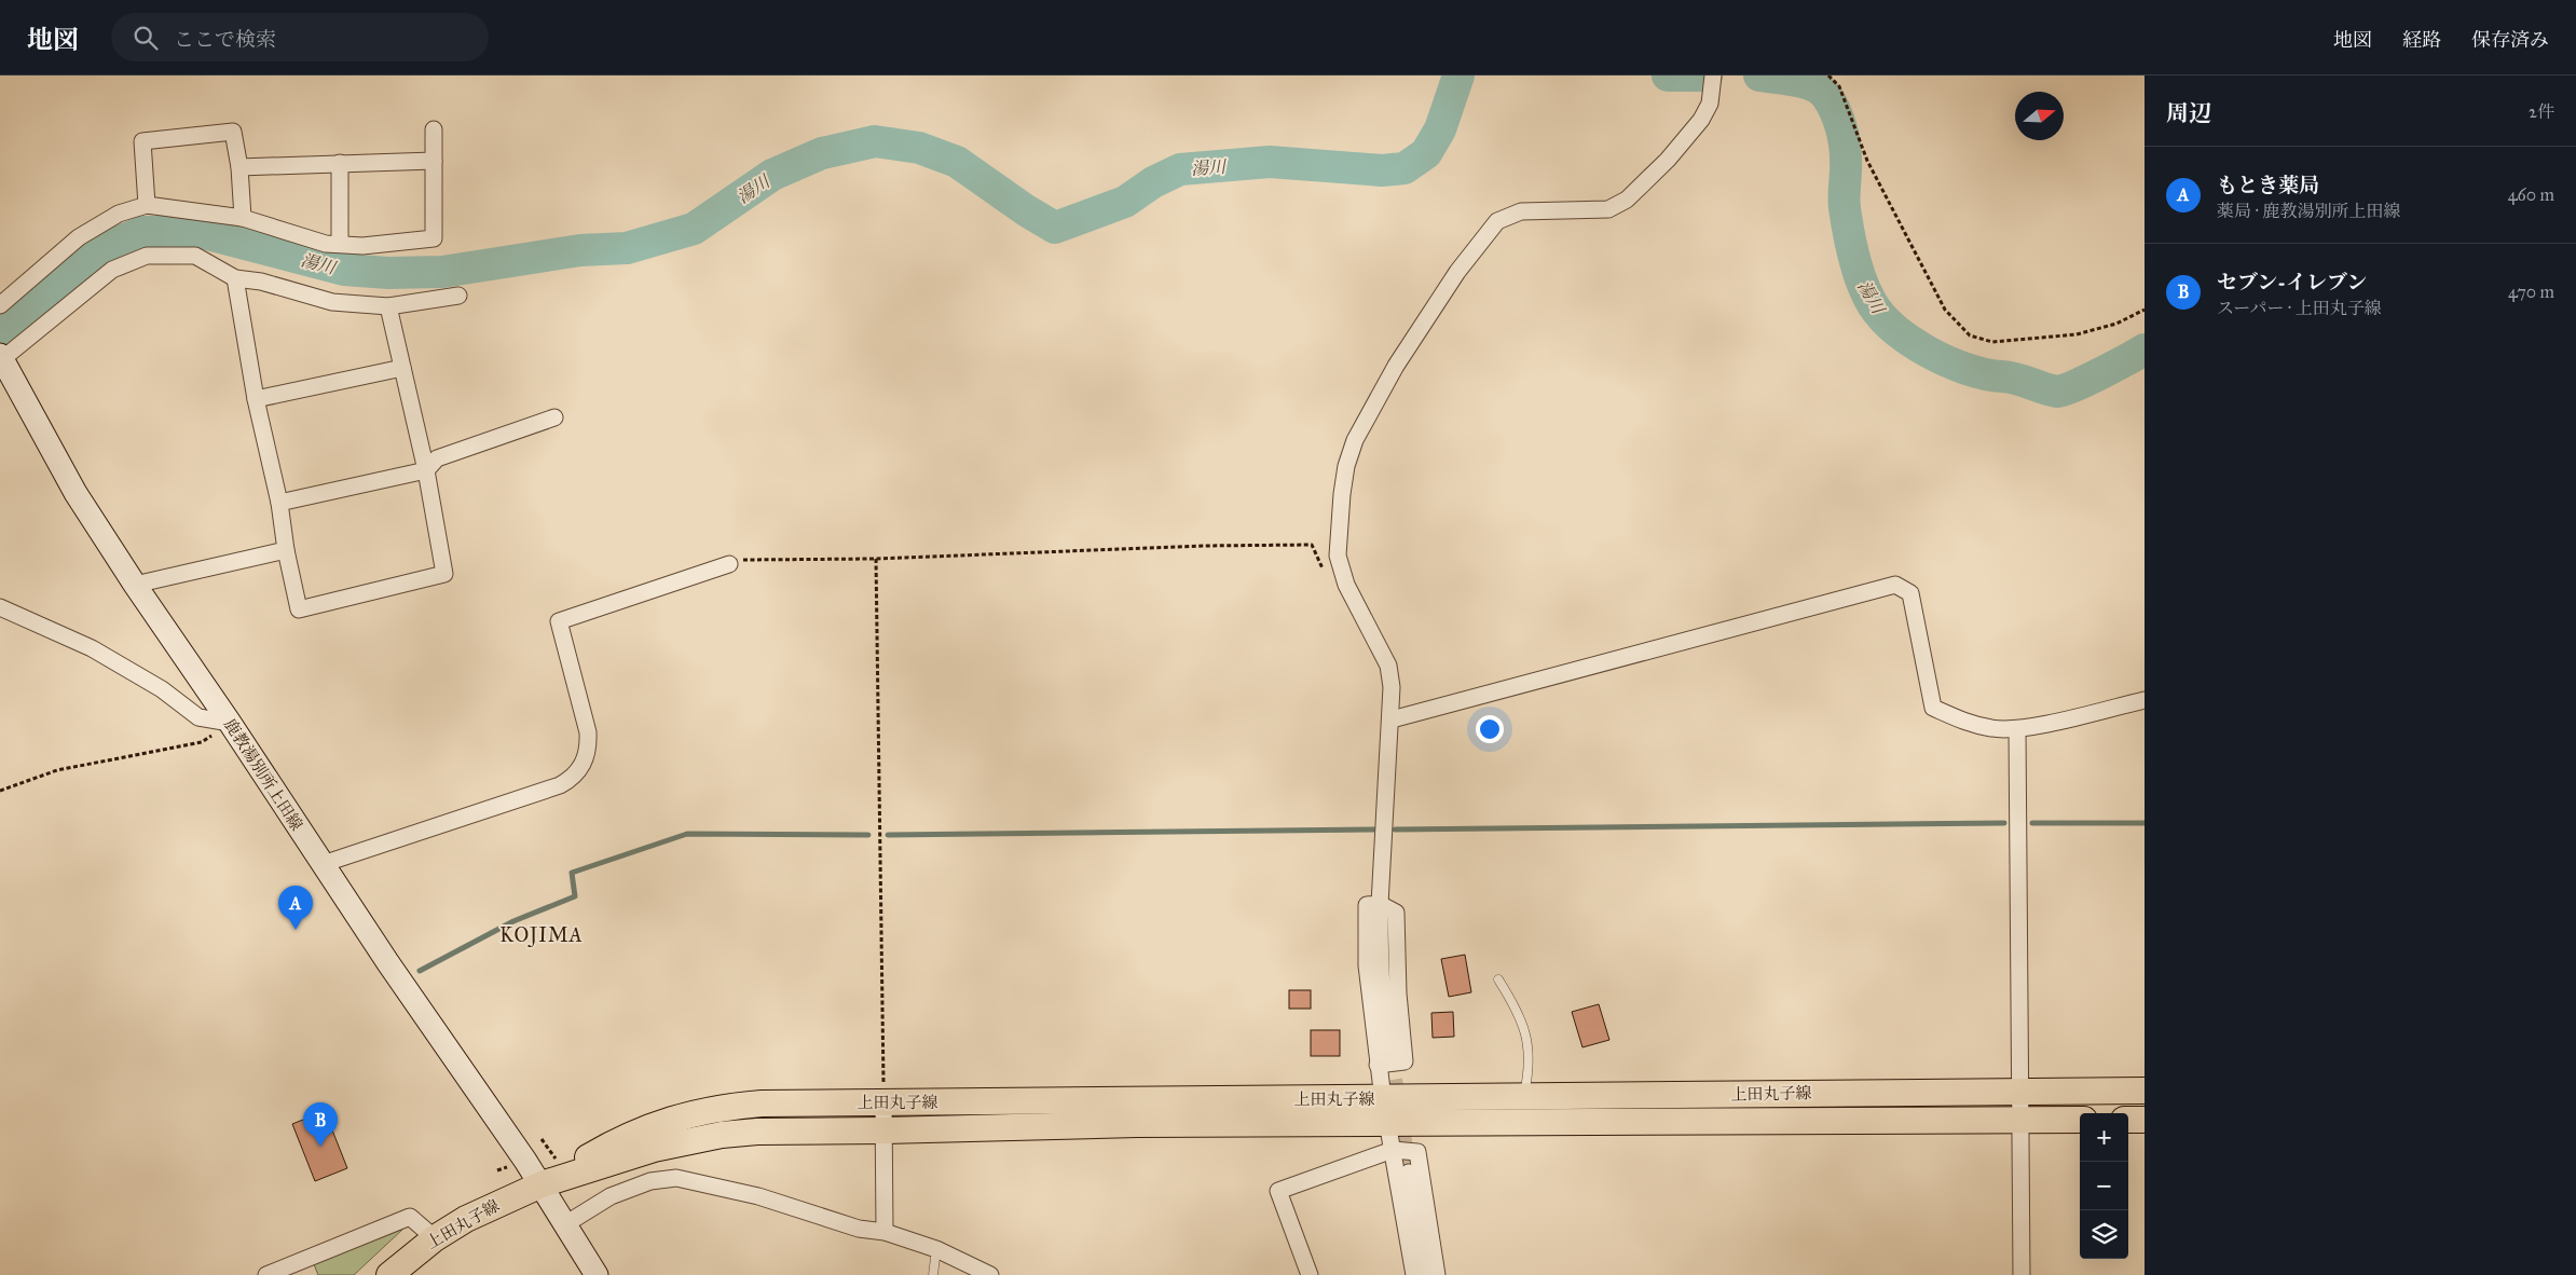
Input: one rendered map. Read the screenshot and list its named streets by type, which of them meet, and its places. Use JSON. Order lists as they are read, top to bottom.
{
  "streets": {
    "main road": ["鹿教湯別所上田線", "上田丸子線"]
  },
  "crossings": [
    ["鹿教湯別所上田線", "上田丸子線"]
  ],
  "districts": ["KOJIMA"],
  "water": ["湯川"],
  "north": "right",
  "page": {
    "header": "地図",
    "search": "ここで検索",
    "nav": ["地図", "経路", "保存済み"],
    "heading": ["周辺", "2件"],
    "list": [
      {
        "mark": "A",
        "name": "もとき薬局",
        "note": "薬局 · 鹿教湯別所上田線",
        "value": "460 m"
      },
      {
        "mark": "B",
        "name": "セブン-イレブン",
        "note": "スーパー · 上田丸子線",
        "value": "470 m"
      }
    ],
    "pins": ["A", "B"],
    "map_buttons": ["+", "−"]
  }
}
